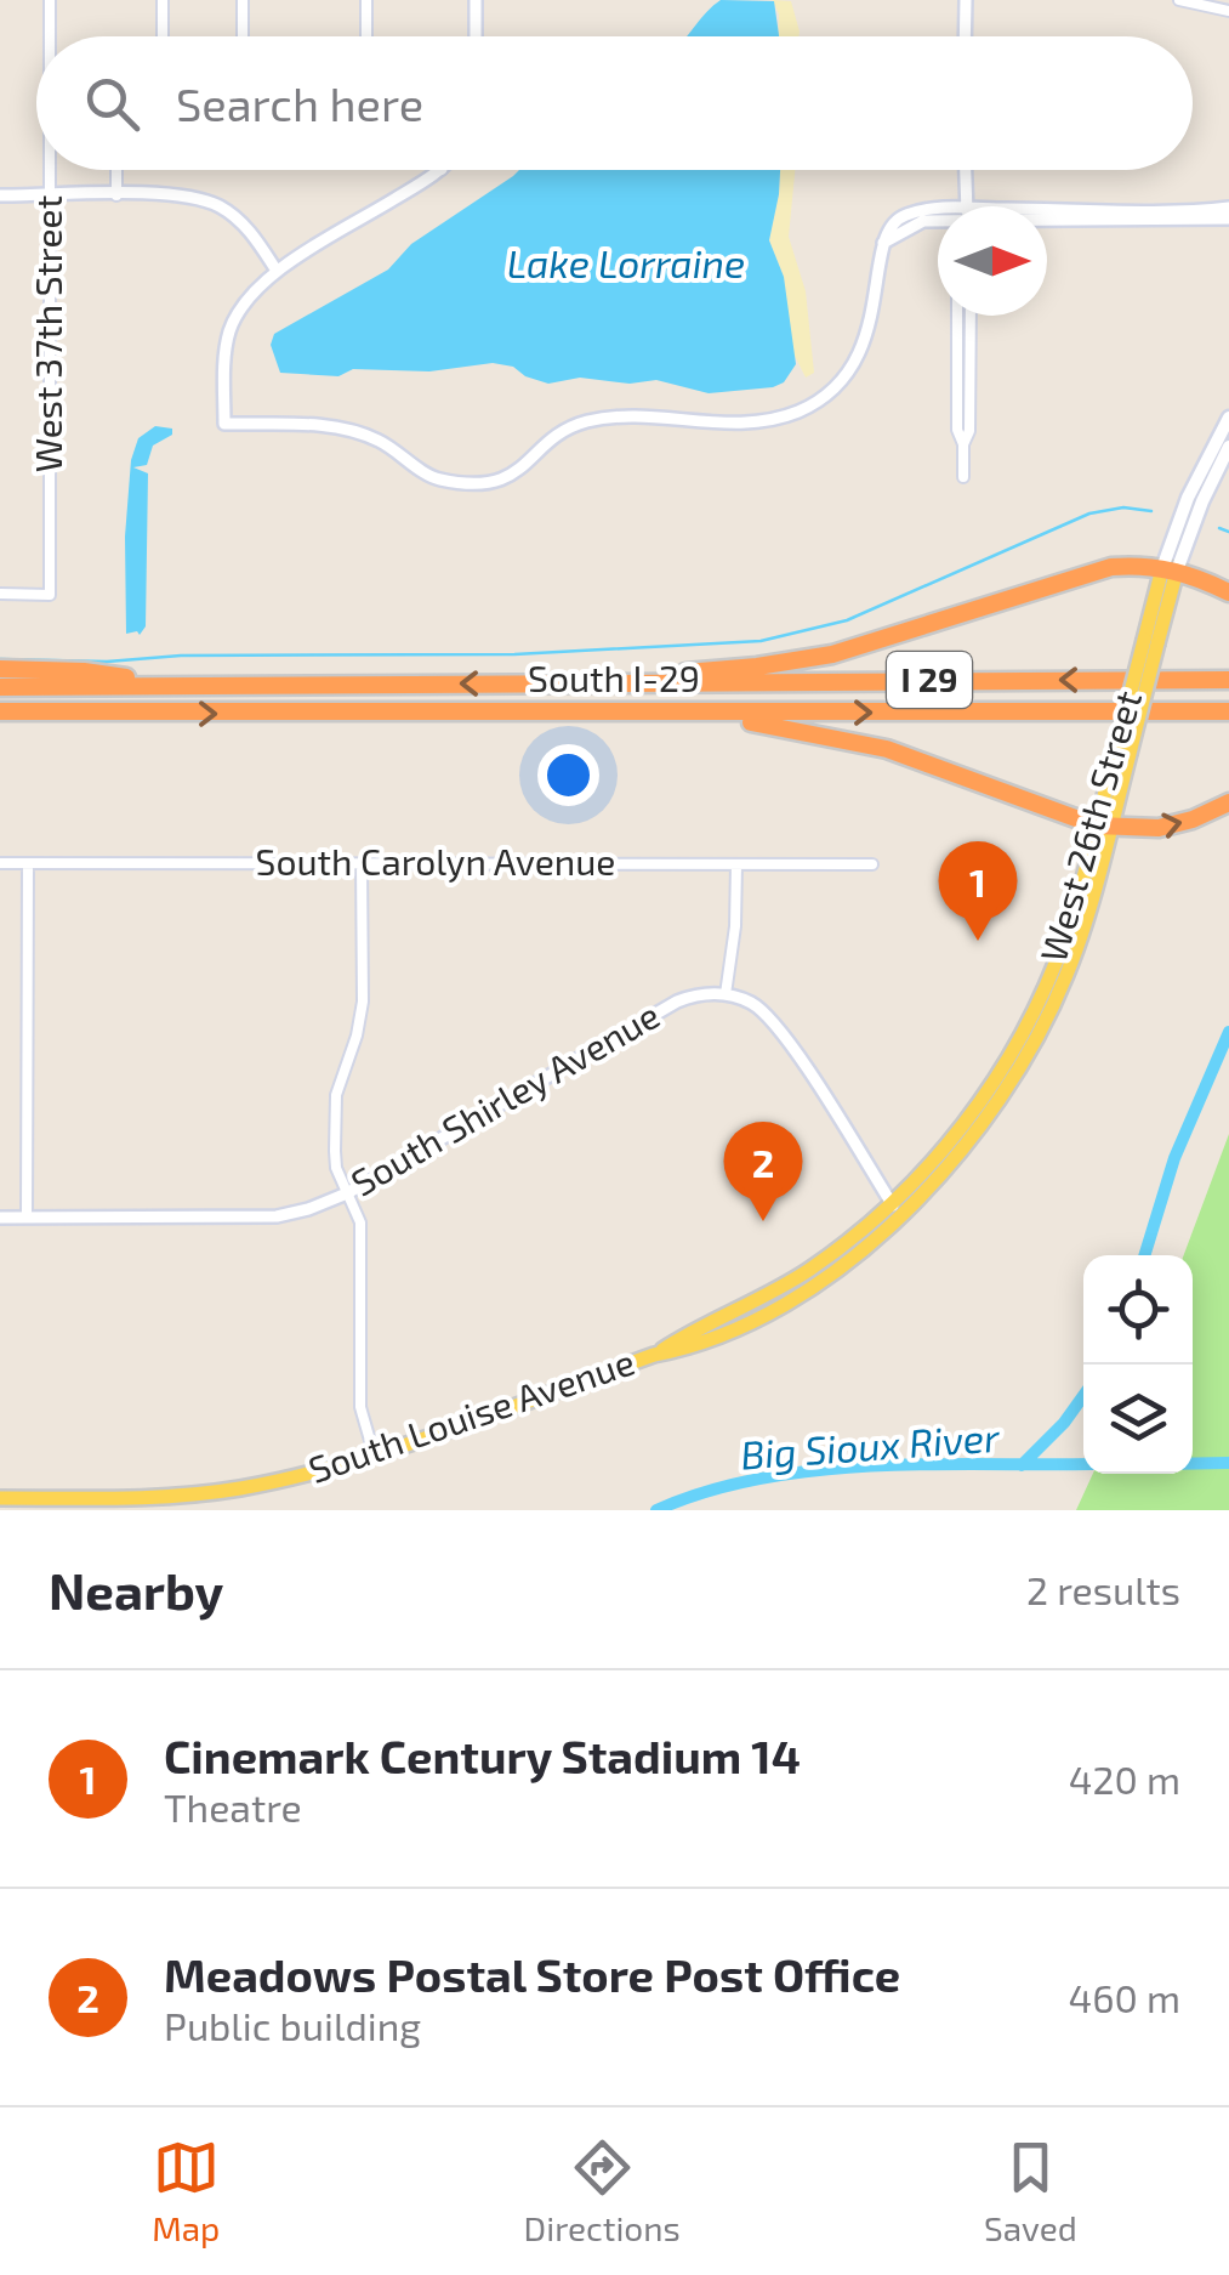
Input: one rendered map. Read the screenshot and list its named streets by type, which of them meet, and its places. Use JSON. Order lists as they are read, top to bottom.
{
  "streets": {
    "highway": ["South I-29", "I 29"],
    "main road": ["West 26th Street", "South Louise Avenue"],
    "street": ["West 37th Street", "South Carolyn Avenue", "South Shirley Avenue"]
  },
  "crossings": [
    ["West 26th Street", "South Louise Avenue"]
  ],
  "water": ["Lake Lorraine", "Big Sioux River"],
  "north": "right",
  "page": {
    "search": "Search here",
    "pins": ["1", "2"],
    "heading": ["Nearby", "2 results"],
    "list": [
      {
        "mark": "1",
        "name": "Cinemark Century Stadium 14",
        "note": "Theatre",
        "value": "420 m"
      },
      {
        "mark": "2",
        "name": "Meadows Postal Store Post Office",
        "note": "Public building",
        "value": "460 m"
      }
    ],
    "nav": ["Map", "Directions", "Saved"]
  }
}
